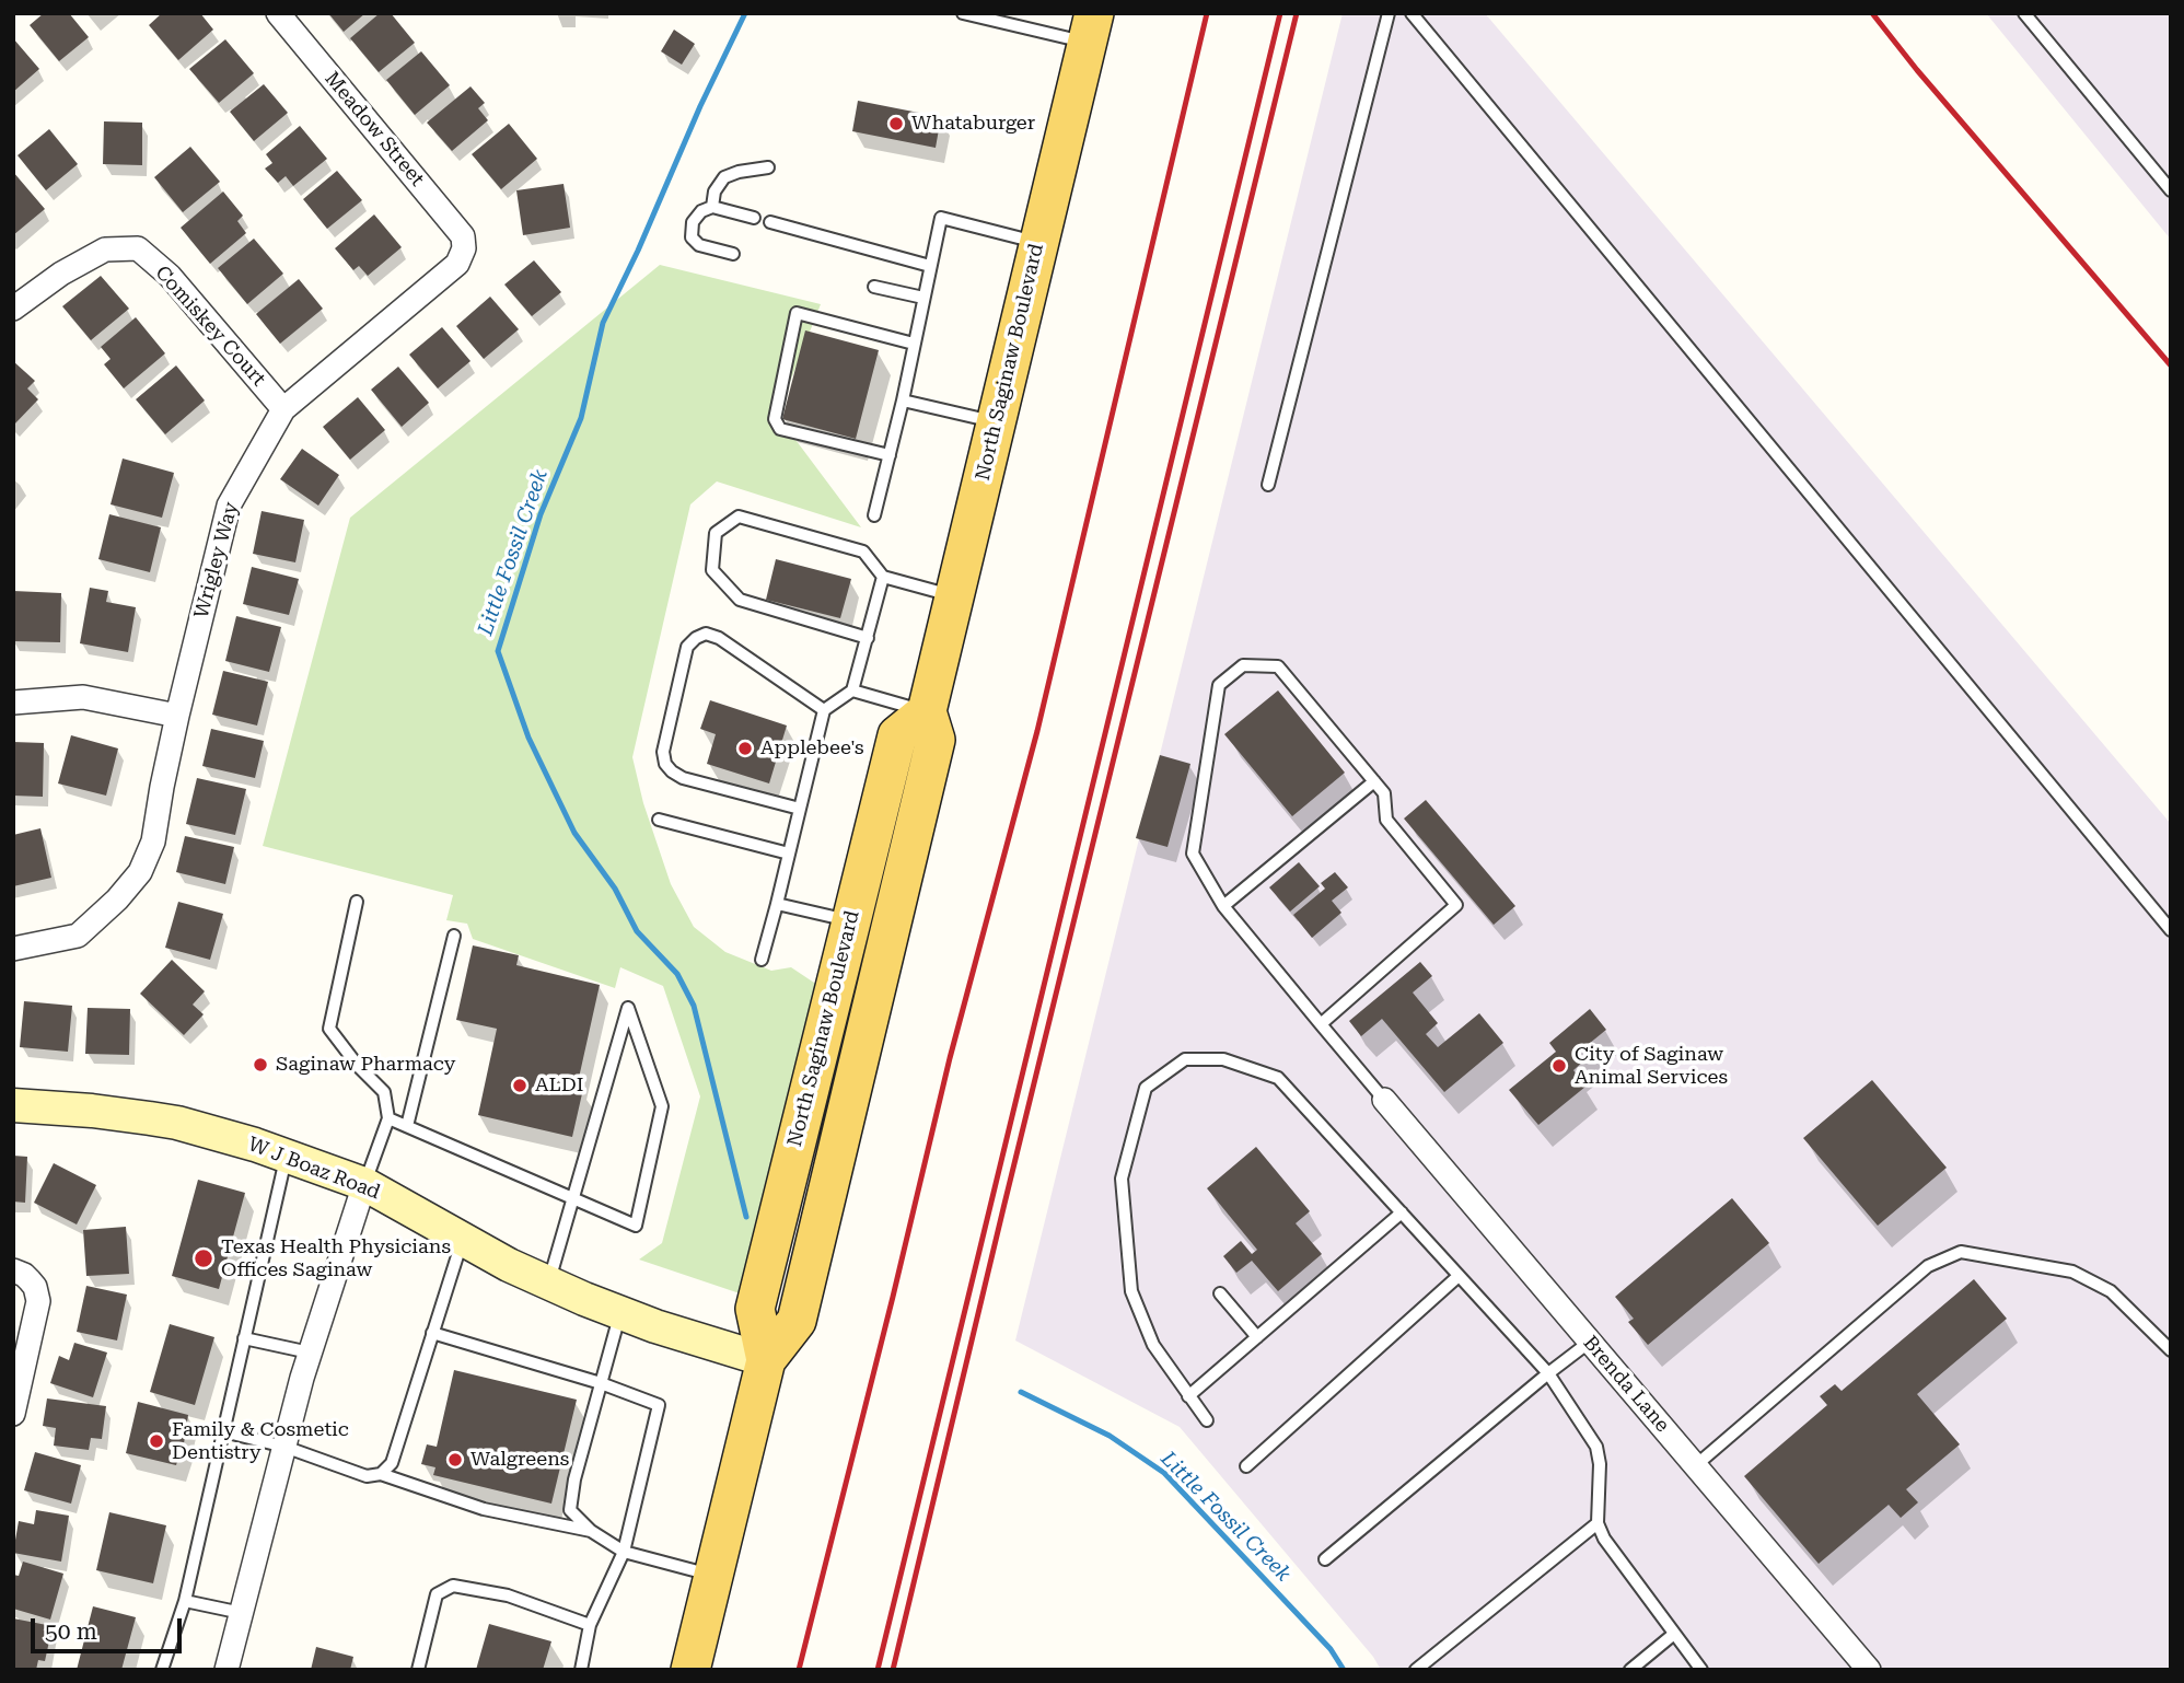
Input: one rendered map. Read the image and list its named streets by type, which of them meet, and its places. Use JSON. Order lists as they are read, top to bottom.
{
  "streets": {
    "main road": ["North Saginaw Boulevard", "W J Boaz Road"],
    "street": [
      "Meadow Street",
      "Comiskey Court",
      "Wrigley Way",
      "Brenda Lane"
    ]
  },
  "crossings": [
    ["Meadow Street", "Wrigley Way"],
    ["Comiskey Court", "Wrigley Way"],
    ["North Saginaw Boulevard", "W J Boaz Road"]
  ],
  "water": ["Little Fossil Creek"],
  "places": [
    "Whataburger",
    "Applebee's",
    "Saginaw Pharmacy",
    "City of Saginaw Animal Services",
    "ALDI",
    "Texas Health Physicians Offices Saginaw",
    "Family & Cosmetic Dentistry",
    "Walgreens"
  ],
  "scale_bar": "50 m"
}
